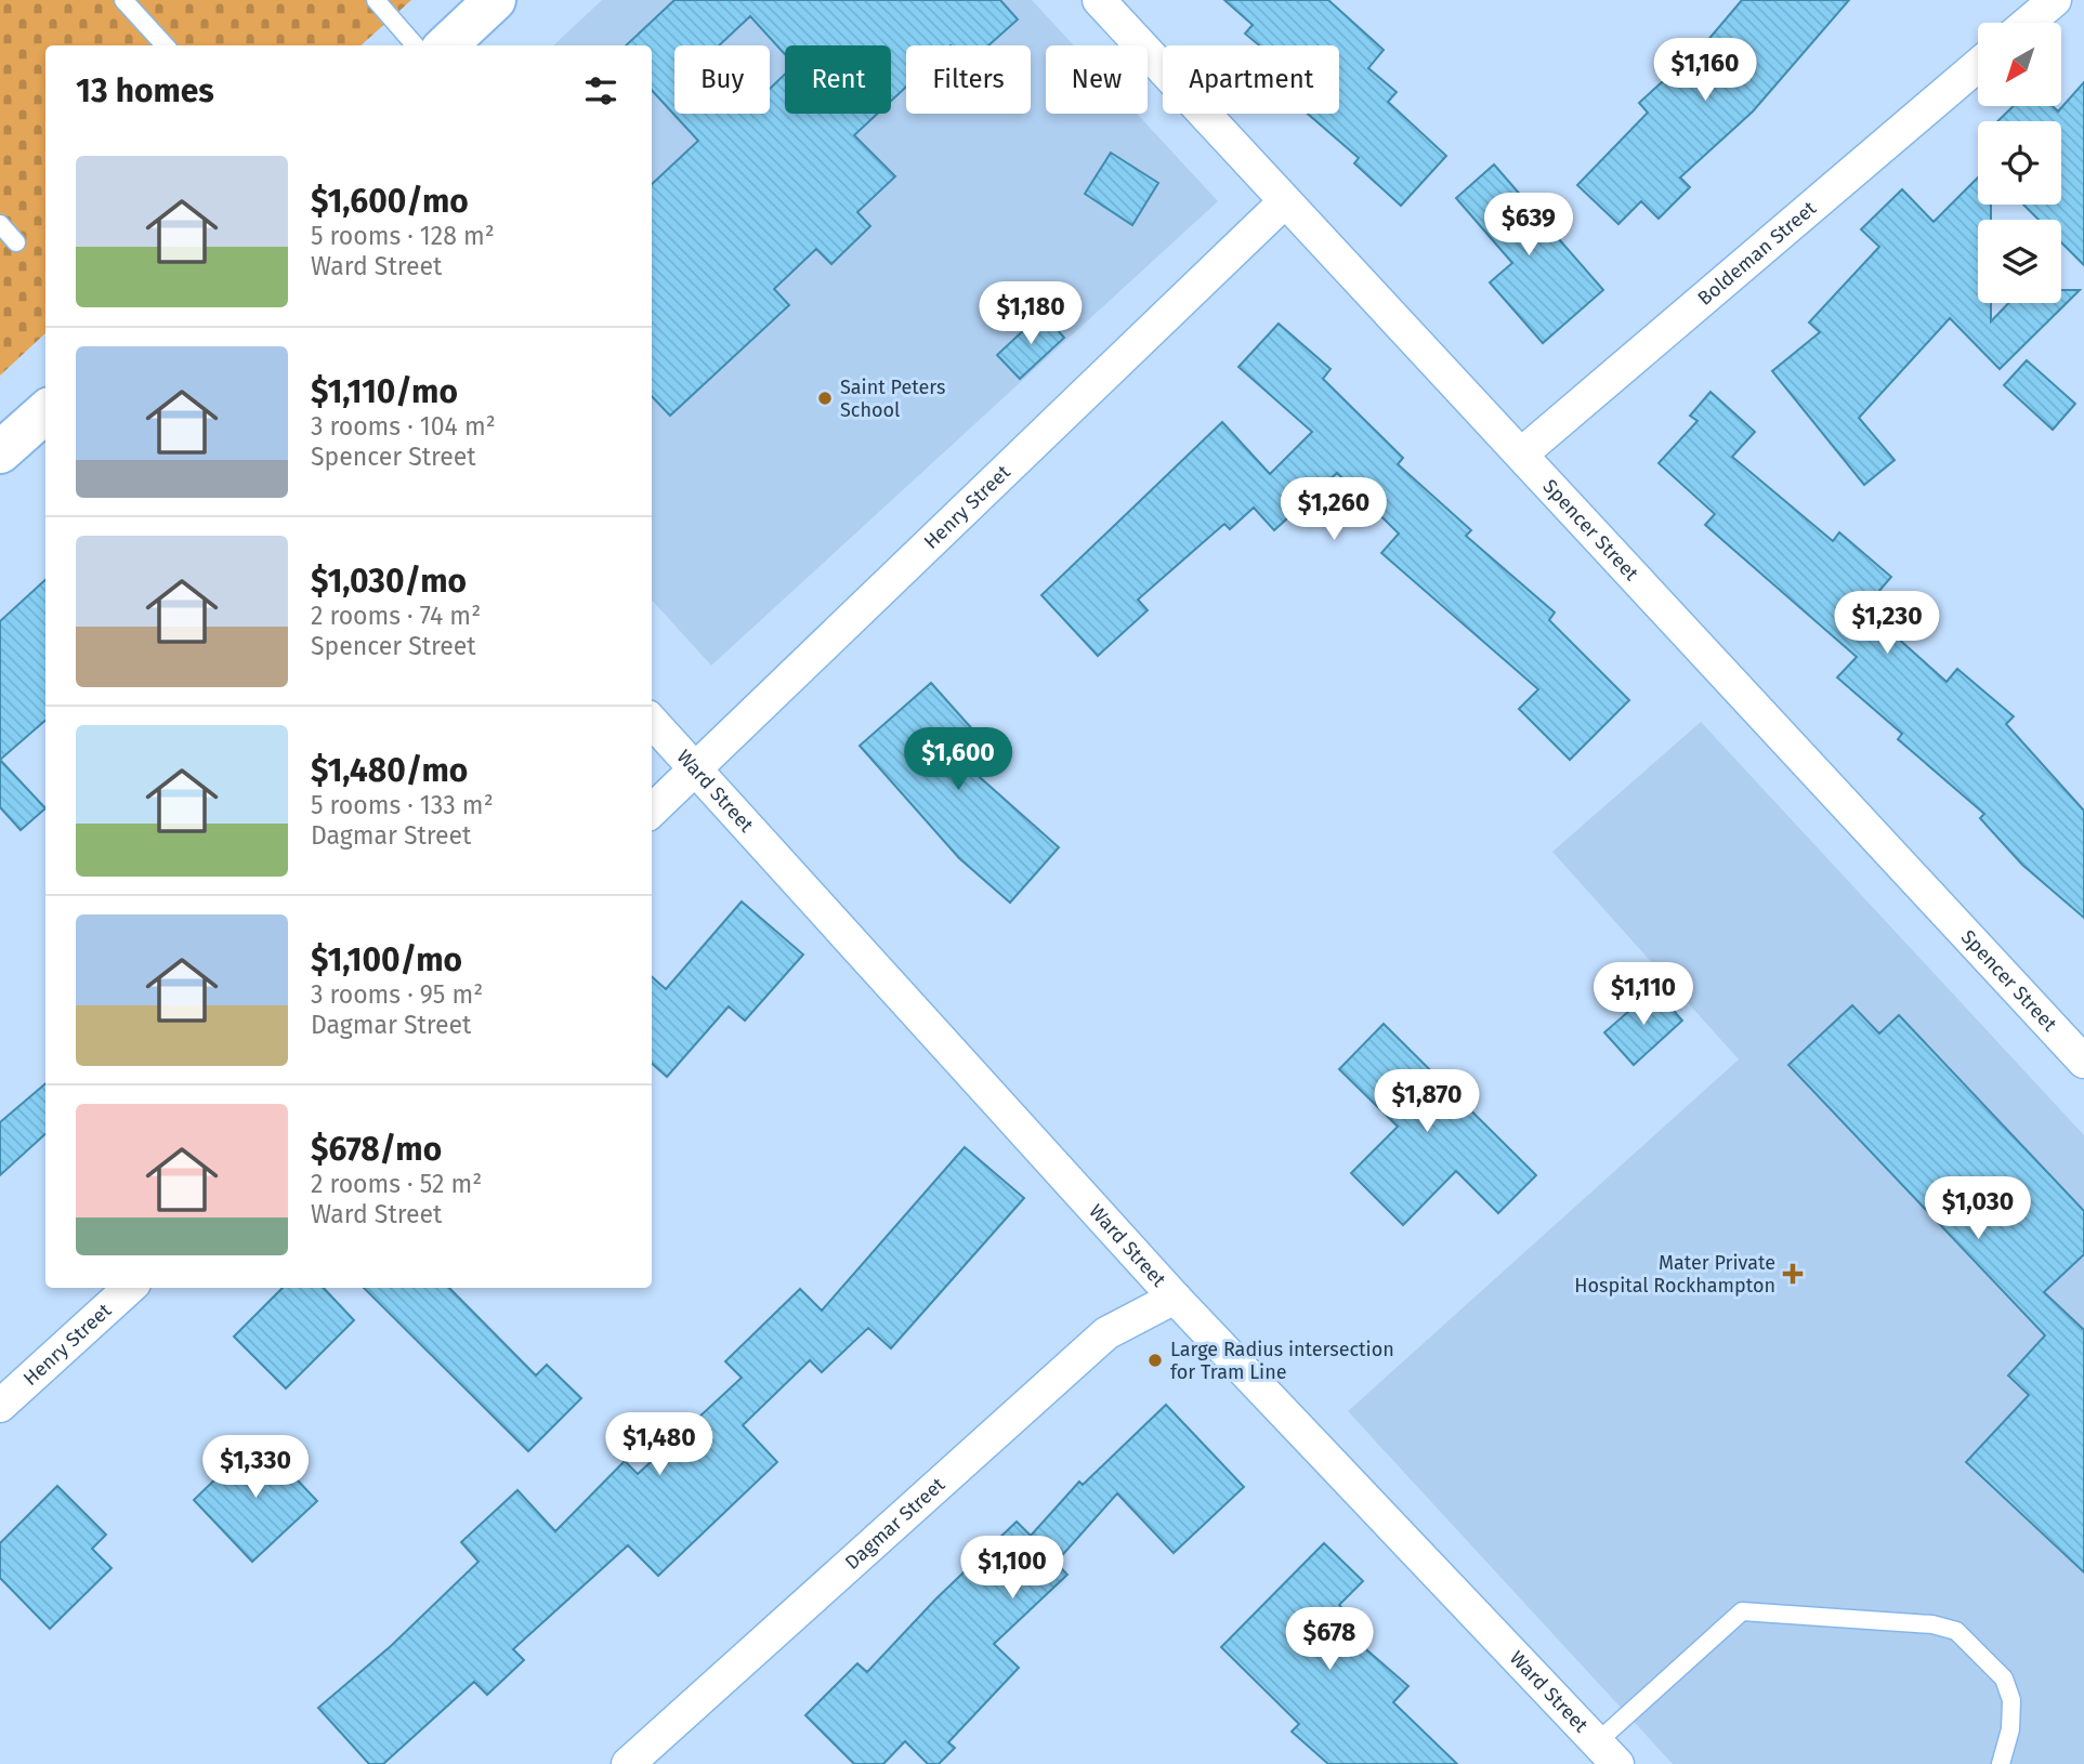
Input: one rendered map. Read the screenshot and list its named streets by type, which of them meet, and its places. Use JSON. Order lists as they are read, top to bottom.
{
  "streets": {
    "street": [
      "Boldeman Street",
      "Henry Street",
      "Spencer Street",
      "Ward Street",
      "Dagmar Street"
    ]
  },
  "crossings": [
    ["Boldeman Street", "Spencer Street"],
    ["Henry Street", "Spencer Street"],
    ["Henry Street", "Ward Street"],
    ["Ward Street", "Dagmar Street"]
  ],
  "places": {
    "other": ["Saint Peters School", "Large Radius intersection for Tram Line"],
    "health": ["Mater Private Hospital Rockhampton"]
  },
  "north": "bottom left",
  "page": {
    "price": [
      "$1,160",
      "$639",
      "$1,180",
      "$1,260",
      "$1,230",
      "$1,600",
      "$1,110",
      "$1,870",
      "$1,030",
      "$1,480",
      "$1,330",
      "$1,100",
      "$678"
    ],
    "chip": [
      "Buy",
      "Rent",
      "Filters",
      "New",
      "Apartment"
    ],
    "heading": "13 homes",
    "list": [
      {
        "name": "$1,600/mo",
        "note": "5 rooms · 128 m² · Ward Street"
      },
      {
        "name": "$1,110/mo",
        "note": "3 rooms · 104 m² · Spencer Street"
      },
      {
        "name": "$1,030/mo",
        "note": "2 rooms · 74 m² · Spencer Street"
      },
      {
        "name": "$1,480/mo",
        "note": "5 rooms · 133 m² · Dagmar Street"
      },
      {
        "name": "$1,100/mo",
        "note": "3 rooms · 95 m² · Dagmar Street"
      },
      {
        "name": "$678/mo",
        "note": "2 rooms · 52 m² · Ward Street"
      }
    ]
  }
}
